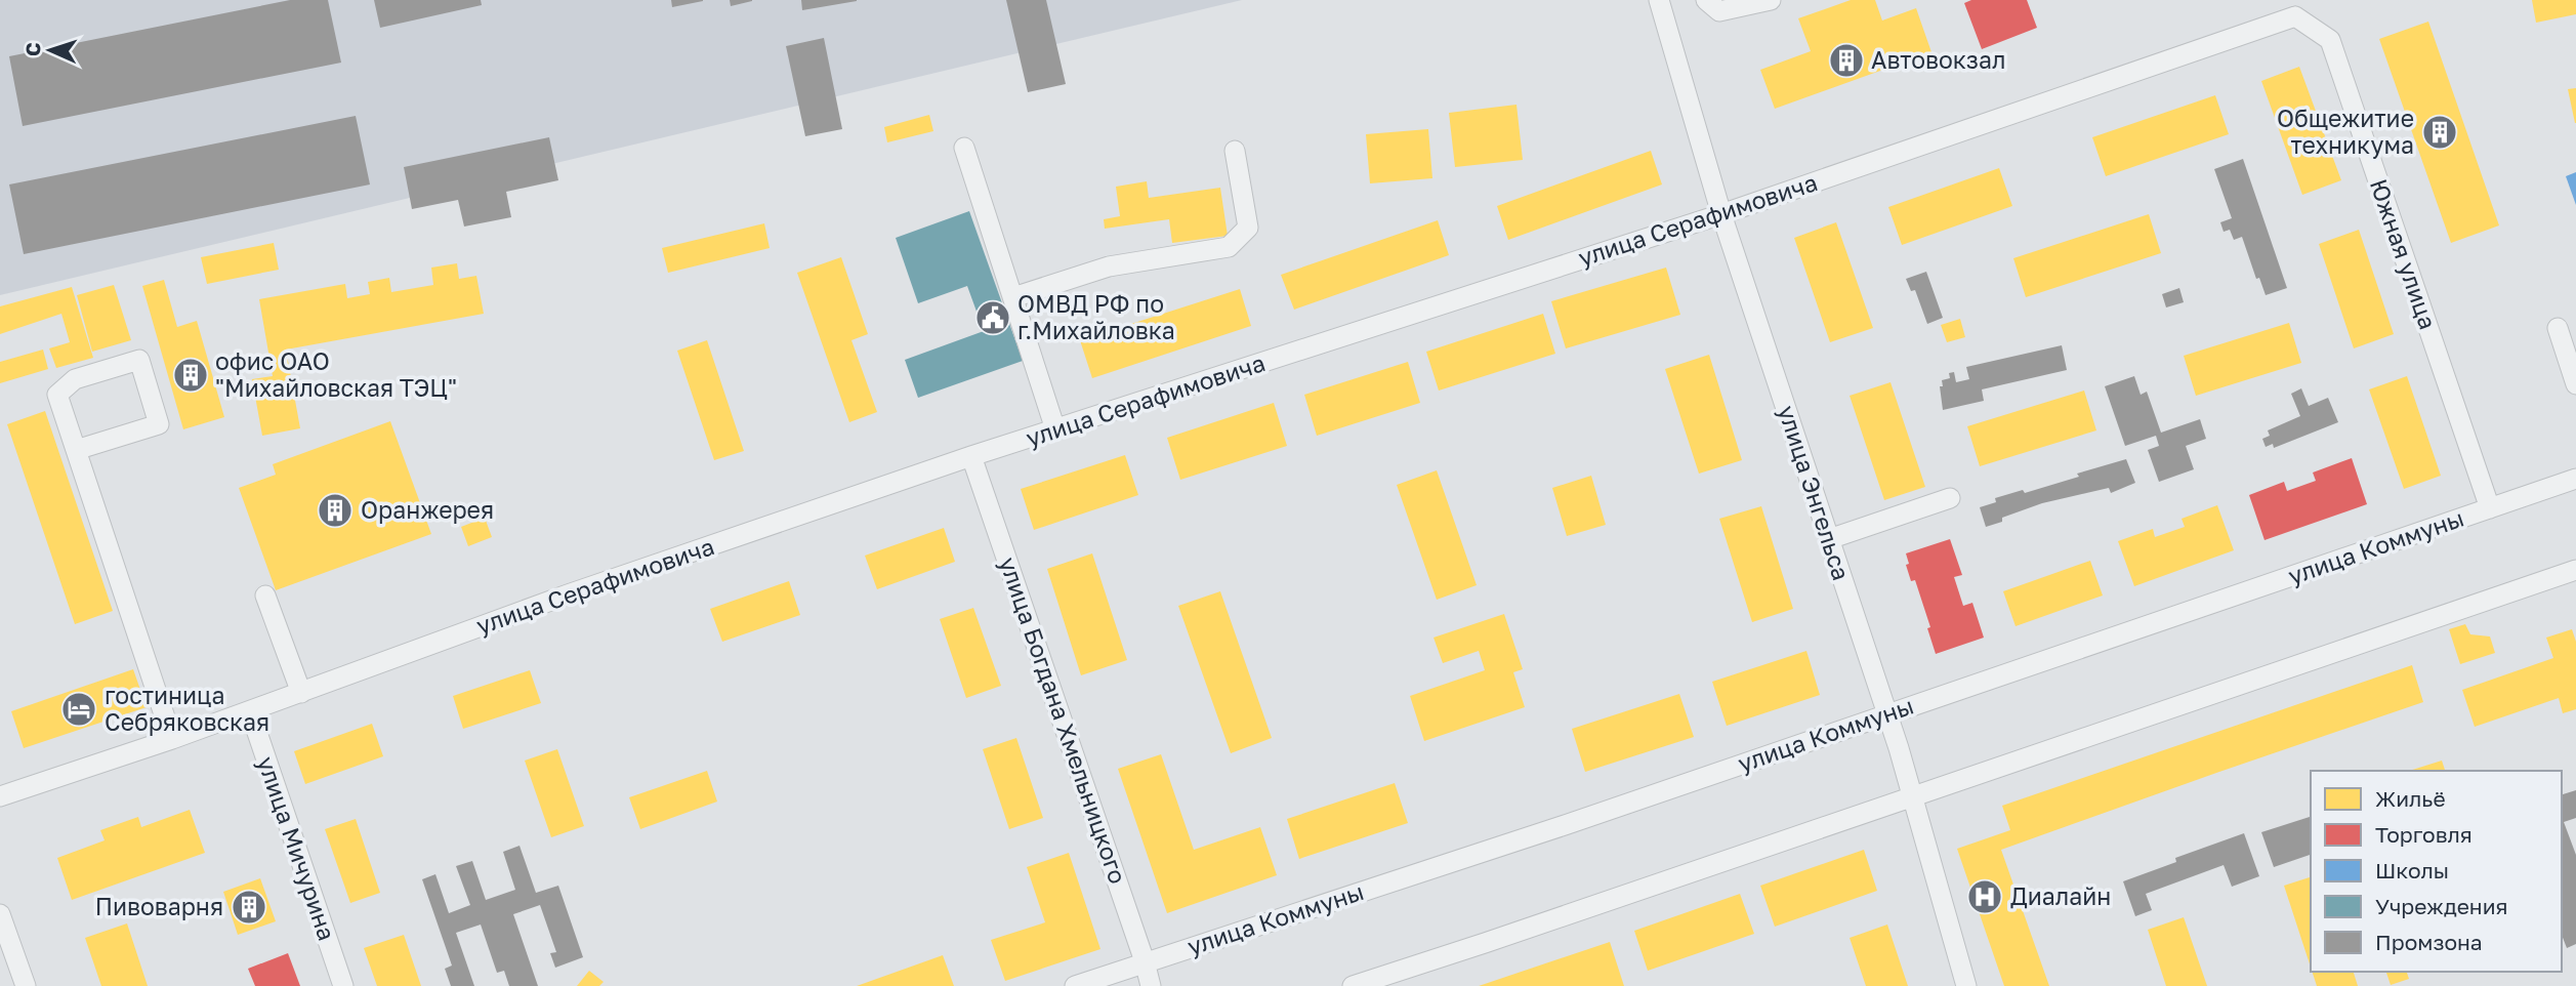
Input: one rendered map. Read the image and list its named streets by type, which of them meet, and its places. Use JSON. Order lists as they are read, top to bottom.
{
  "streets": {
    "street": [
      "улица Серафимовича",
      "Южная улица",
      "улица Энгельса",
      "улица Коммуны",
      "улица Богдана Хмельницкого",
      "улица Мичурина"
    ]
  },
  "crossings": [
    ["улица Серафимовича", "Южная улица"],
    ["улица Серафимовича", "улица Энгельса"],
    ["улица Серафимовича", "улица Богдана Хмельницкого"],
    ["улица Серафимовича", "улица Мичурина"],
    ["Южная улица", "улица Коммуны"],
    ["улица Энгельса", "улица Коммуны"],
    ["улица Коммуны", "улица Богдана Хмельницкого"]
  ],
  "places": {
    "building": [
      "Автовокзал",
      "Общежитие техникума",
      "офис ОАО \"Михайловская ТЭЦ\"",
      "Оранжерея",
      "Пивоварня"
    ],
    "public building": ["ОМВД РФ по г.Михайловка"],
    "hotel": ["гостиница Себряковская"],
    "hospital": ["Диалайн"]
  },
  "legend": [
    "Жильё",
    "Торговля",
    "Школы",
    "Учреждения",
    "Промзона"
  ],
  "north": "left"
}
